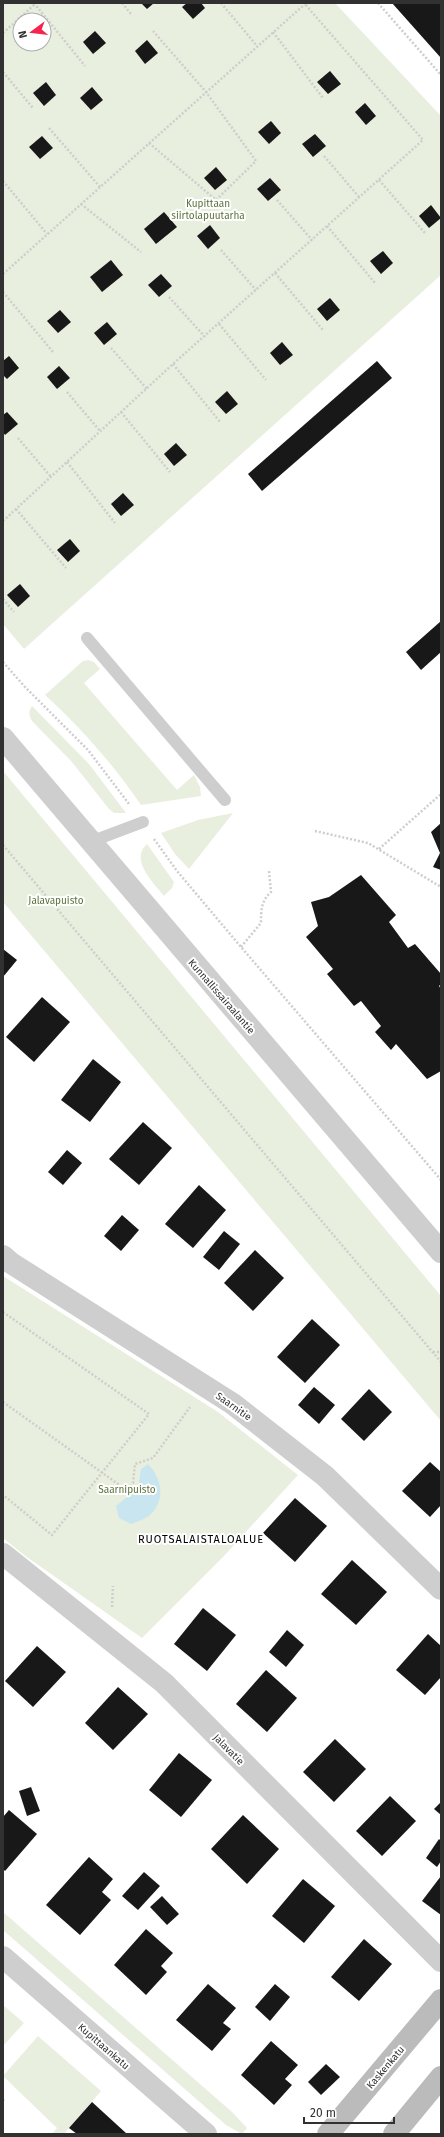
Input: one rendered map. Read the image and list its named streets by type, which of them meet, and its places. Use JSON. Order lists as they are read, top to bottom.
{
  "streets": {
    "main road": ["Kaskenkatu"],
    "street": [
      "Kunnallissairaalantie",
      "Saarnitie",
      "Jalavatie",
      "Kupittaankatu"
    ]
  },
  "districts": ["RUOTSALAISTALOALUE"],
  "parks": ["Kupittaan siirtolapuutarha", "Jalavapuisto", "Saarnipuisto"],
  "scale_bar": "20 m",
  "north": "left"
}
